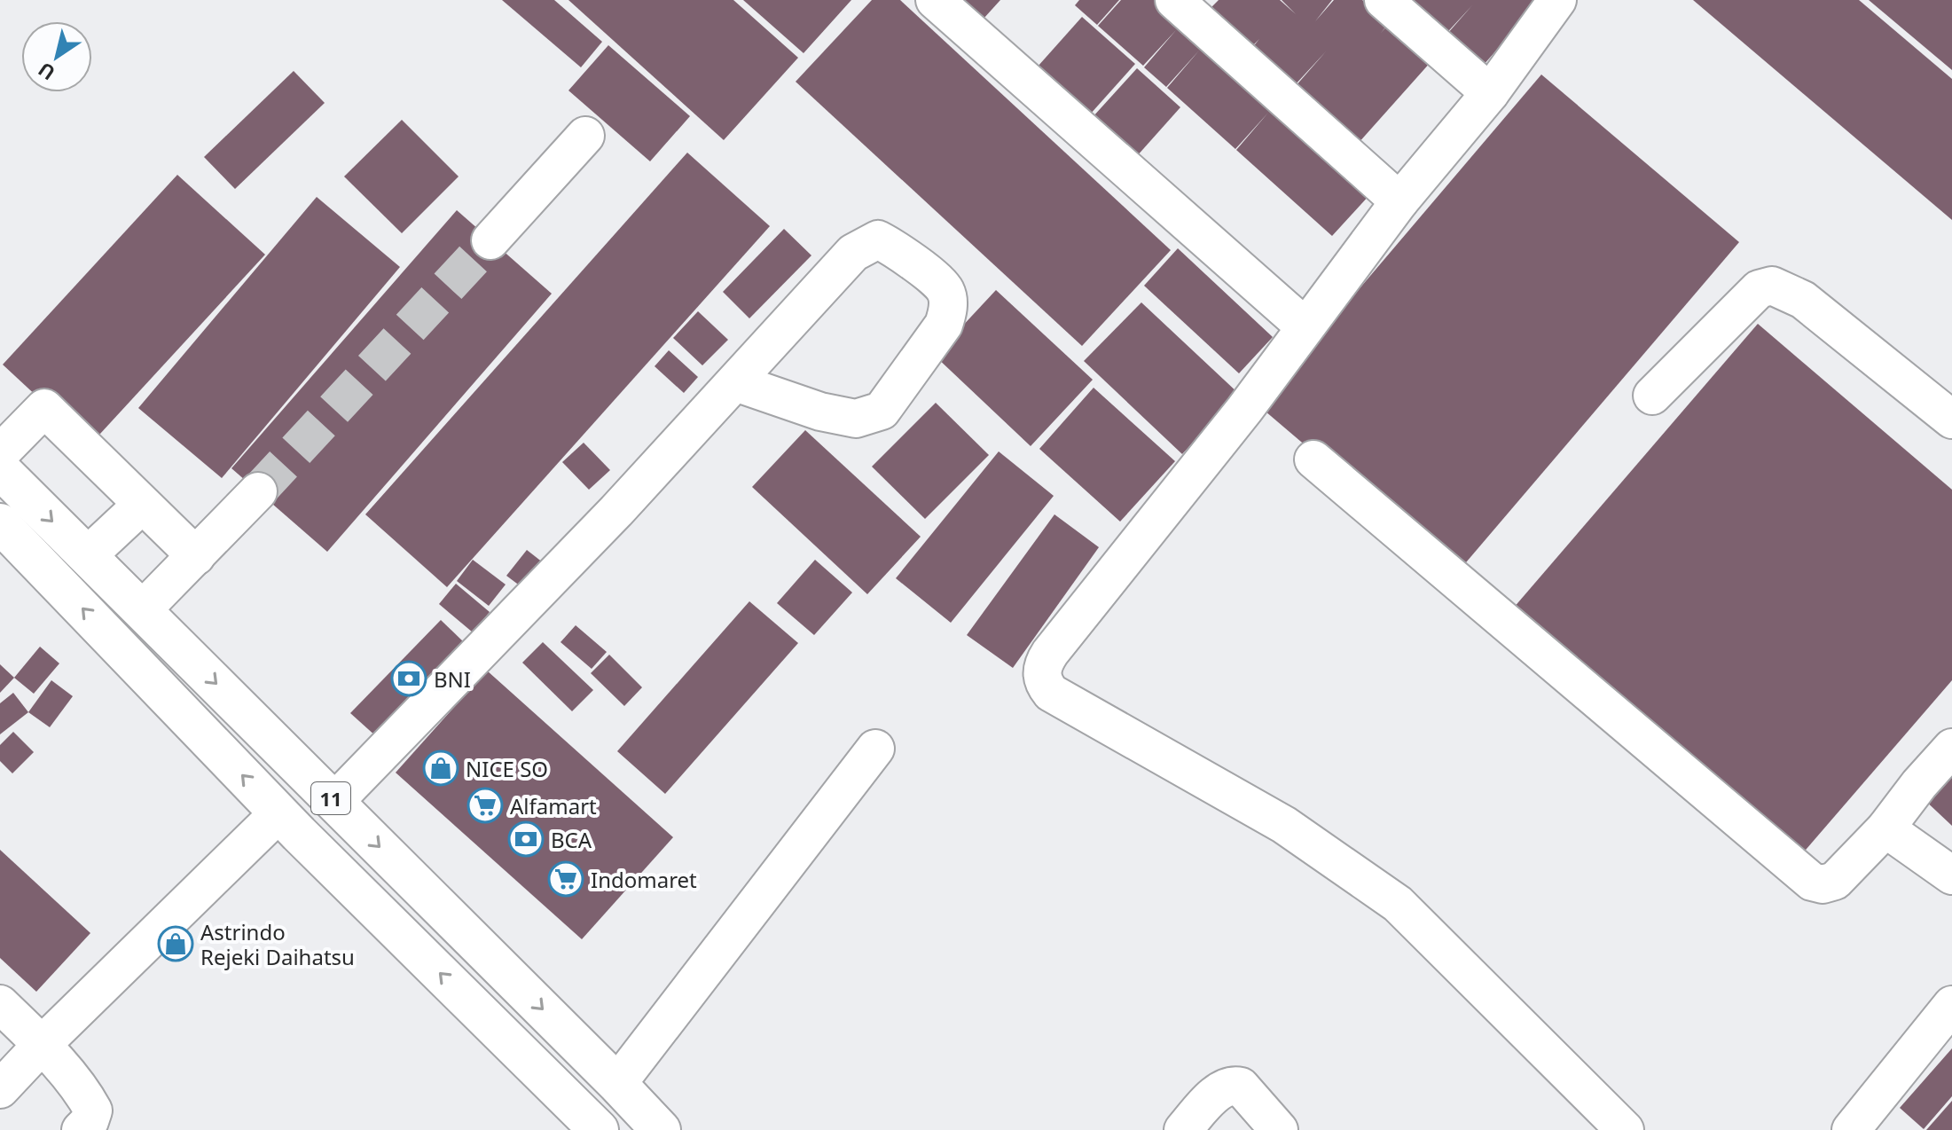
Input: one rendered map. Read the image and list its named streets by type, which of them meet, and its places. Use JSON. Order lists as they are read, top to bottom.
{
  "streets": {
    "highway": ["11"]
  },
  "places": {
    "bank": ["BNI", "BCA"],
    "shop": ["NICE SO", "Astrindo Rejeki Daihatsu"],
    "supermarket": ["Alfamart", "Indomaret"]
  },
  "north": "bottom left"
}
